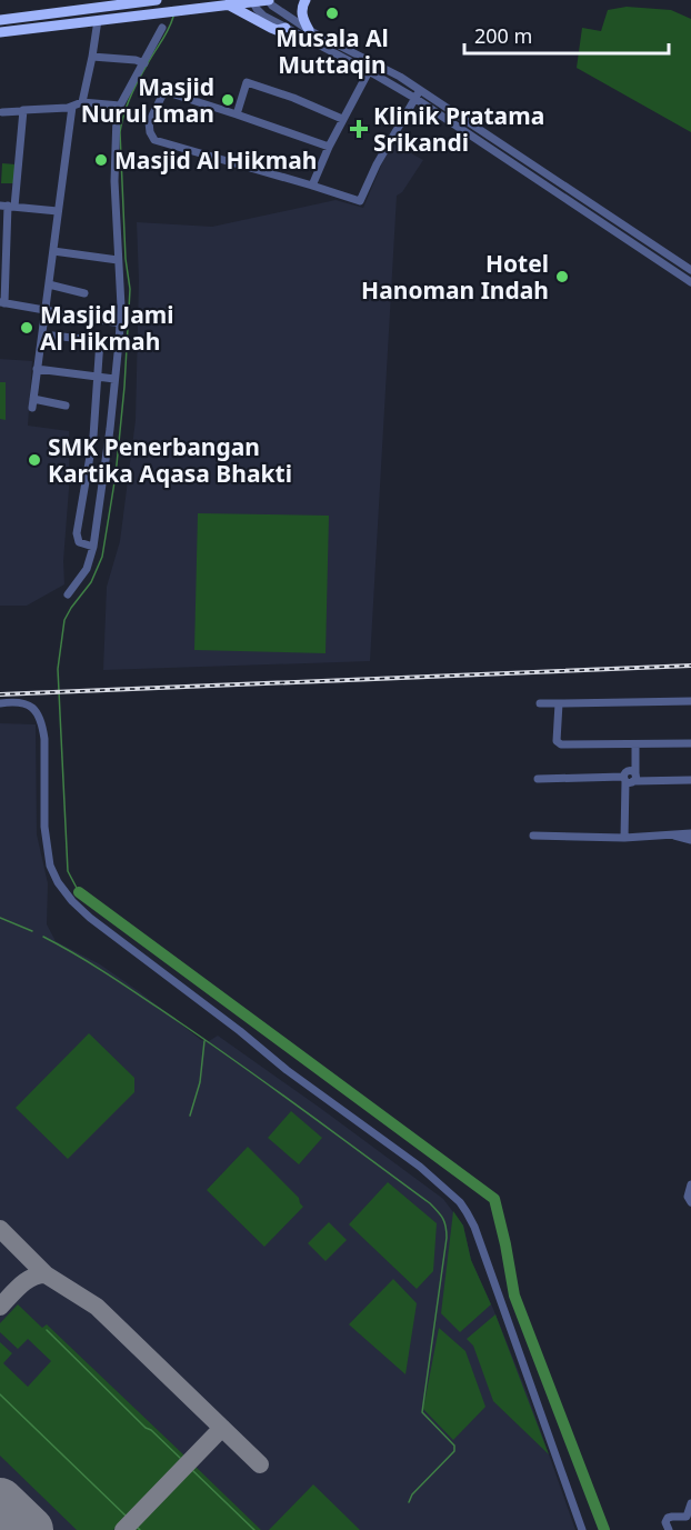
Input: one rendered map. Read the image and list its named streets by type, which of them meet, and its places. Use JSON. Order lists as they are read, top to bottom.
{
  "places": {
    "other": [
      "Musala Al Muttaqin",
      "Masjid Nurul Iman",
      "Masjid Al Hikmah",
      "Hotel Hanoman Indah",
      "Masjid Jami Al Hikmah",
      "SMK Penerbangan Kartika Aqasa Bhakti"
    ],
    "health": ["Klinik Pratama Srikandi"]
  },
  "scale_bar": "200 m"
}
